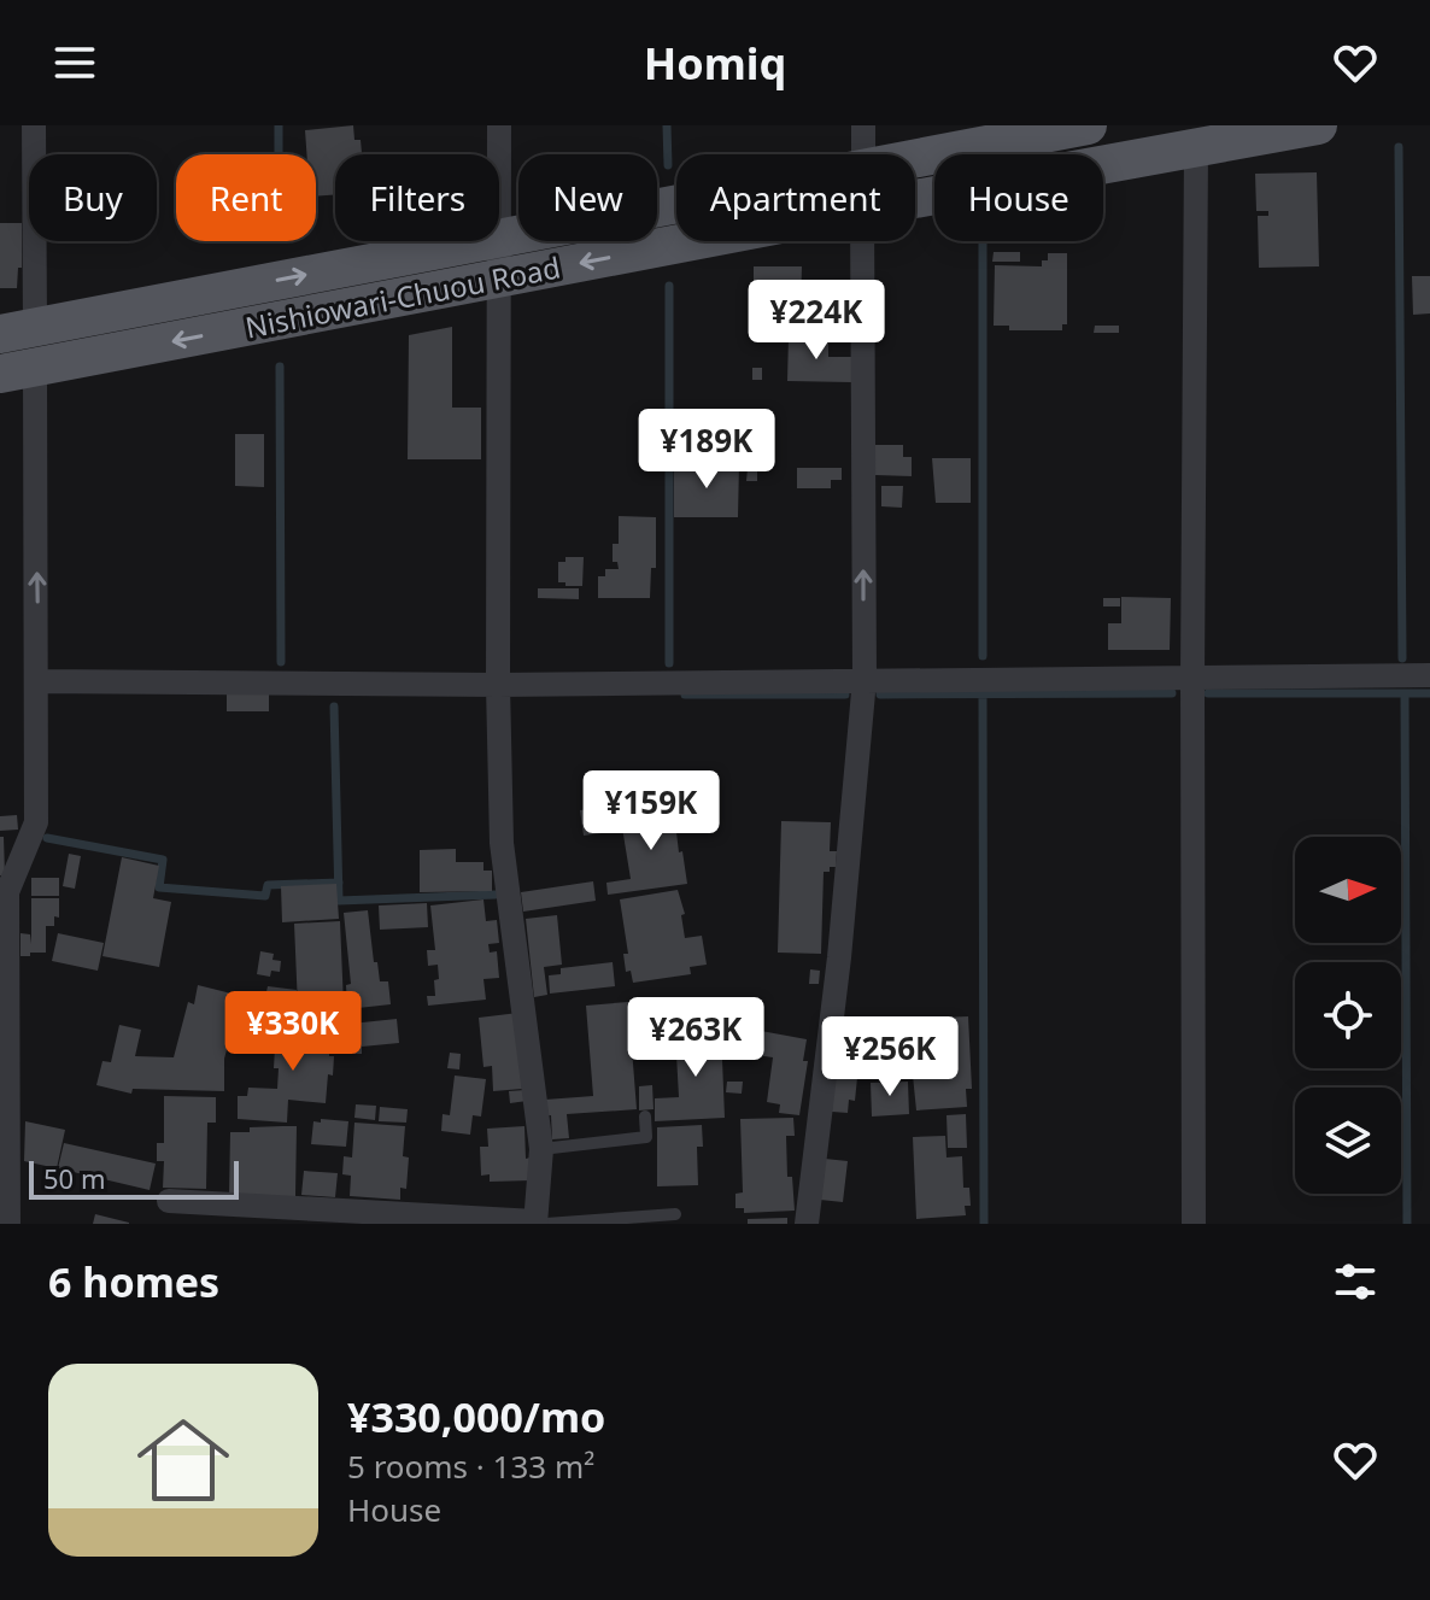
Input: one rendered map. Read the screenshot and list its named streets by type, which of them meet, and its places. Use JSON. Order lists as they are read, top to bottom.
{
  "streets": {
    "main road": ["Nishiowari-Chuou Road"]
  },
  "scale_bar": "50 m",
  "north": "right",
  "page": {
    "header": "Homiq",
    "chip": [
      "Buy",
      "Rent",
      "Filters",
      "New",
      "Apartment",
      "House"
    ],
    "price": [
      "¥224K",
      "¥189K",
      "¥159K",
      "¥330K",
      "¥263K",
      "¥256K"
    ],
    "scale": "50 m",
    "heading": "6 homes",
    "list": [
      {
        "name": "¥330,000/mo",
        "note": "5 rooms · 133 m² · House"
      }
    ]
  }
}
